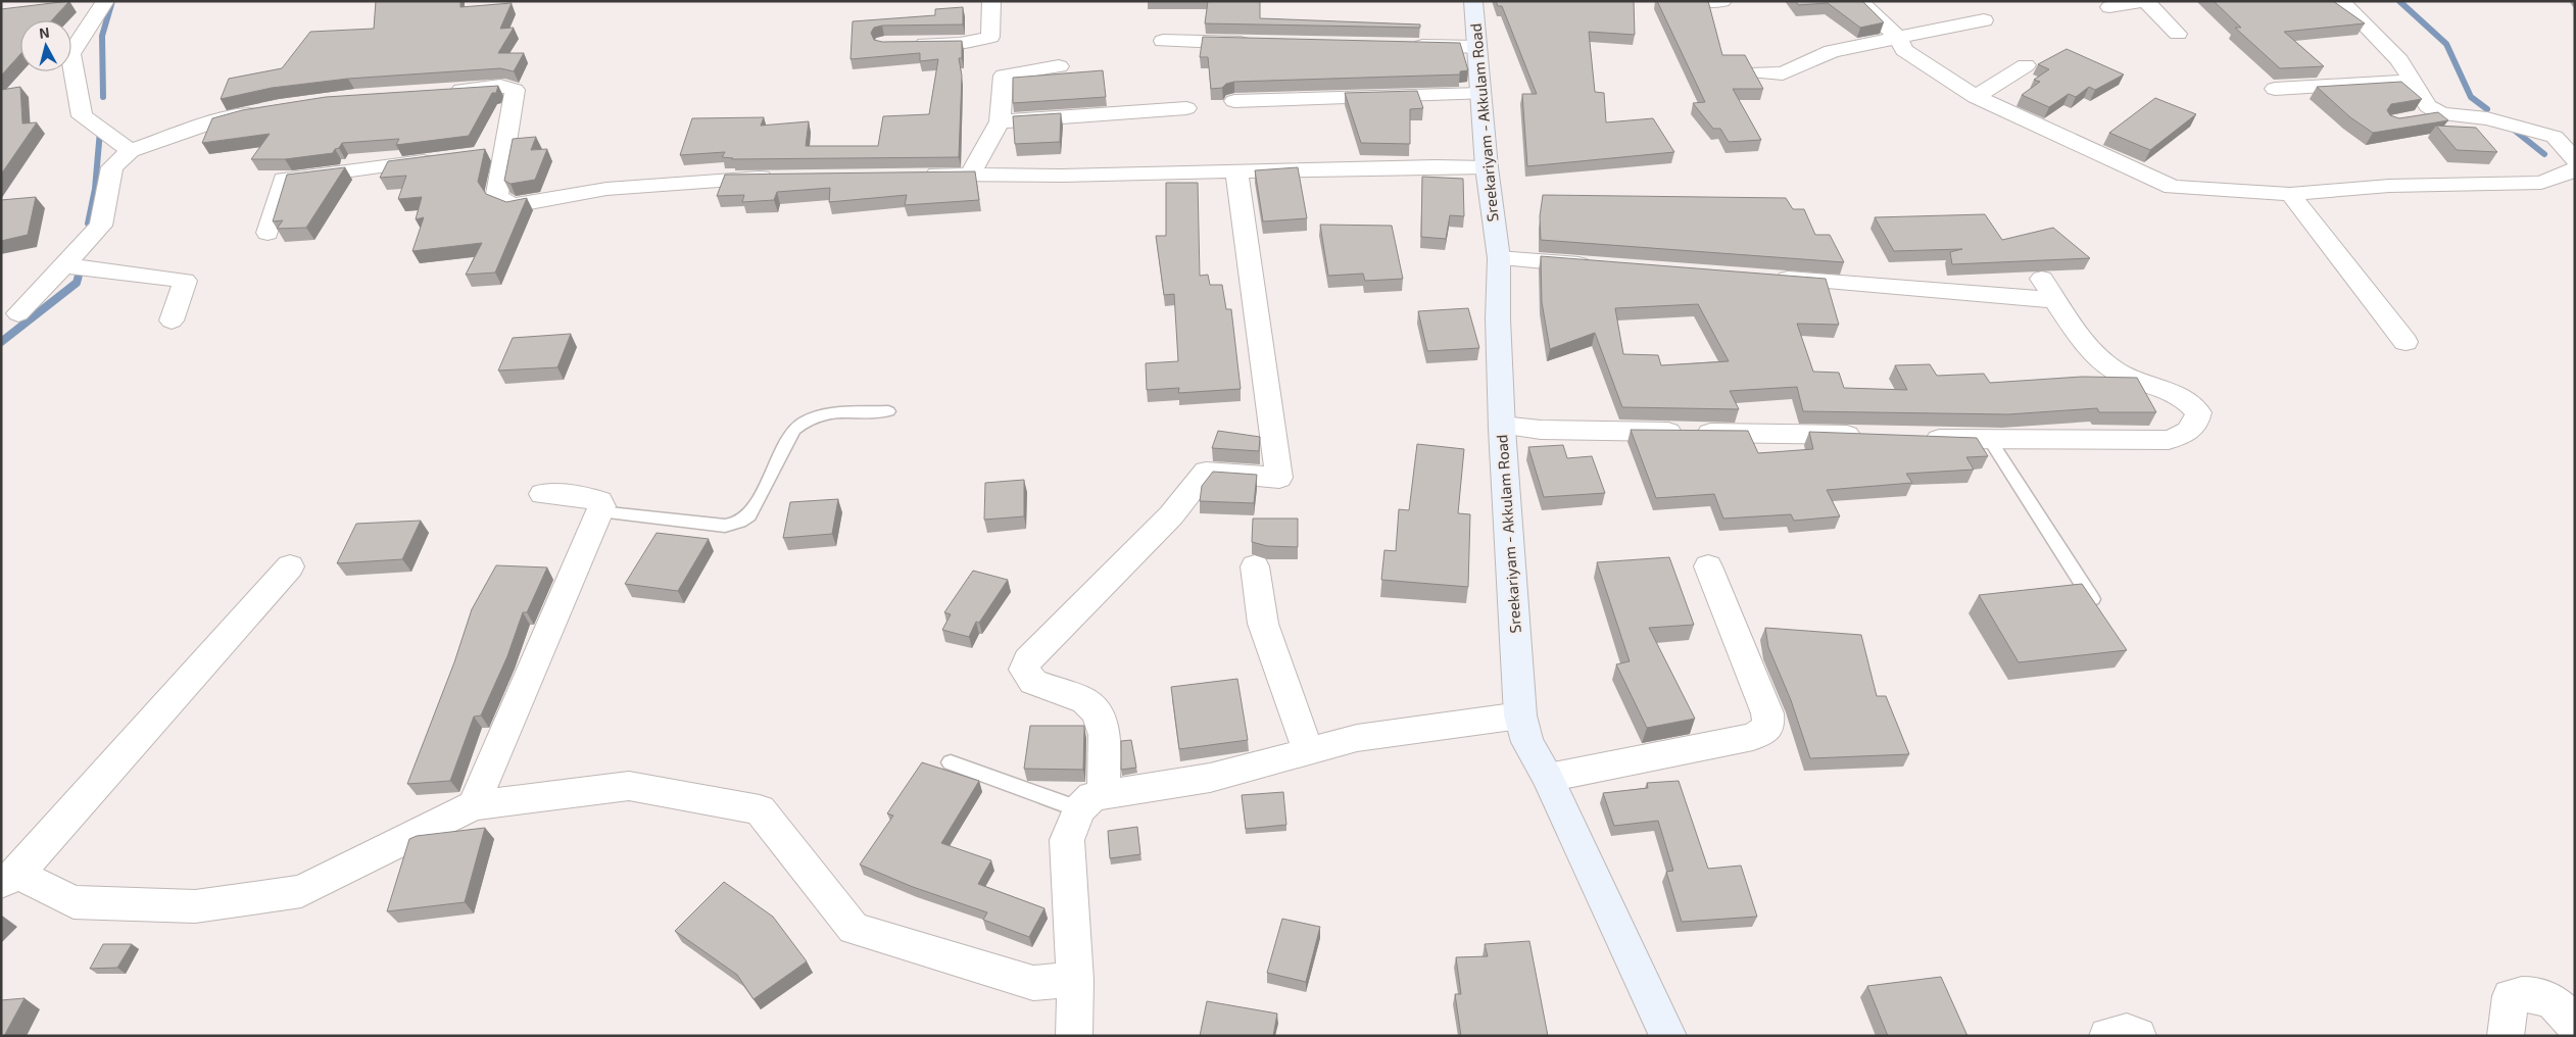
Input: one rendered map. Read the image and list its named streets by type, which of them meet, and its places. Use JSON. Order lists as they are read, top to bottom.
{
  "streets": {
    "main road": ["Sreekariyam - Akkulam Road"]
  },
  "north": "top"
}
